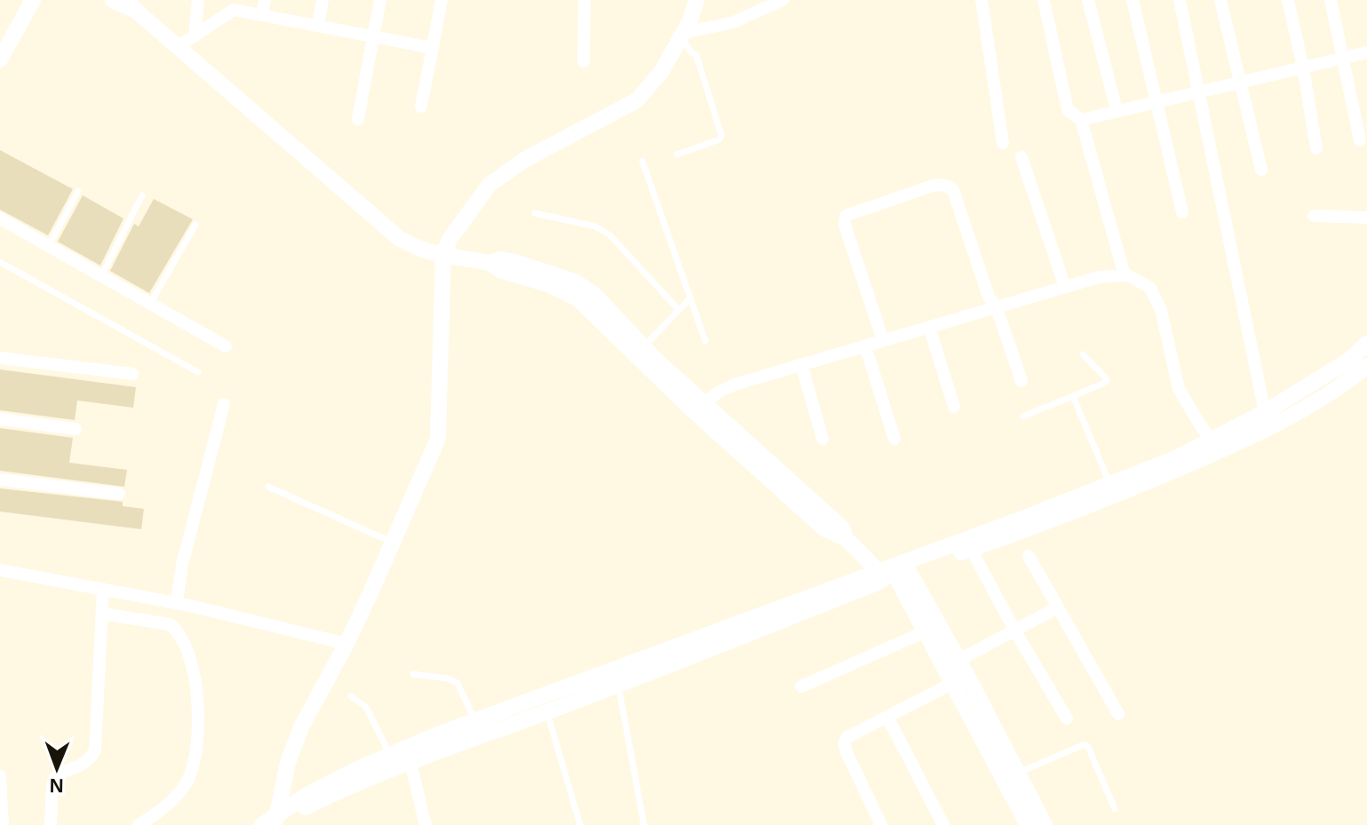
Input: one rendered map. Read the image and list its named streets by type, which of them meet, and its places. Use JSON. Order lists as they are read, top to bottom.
{
  "north": "bottom"
}
